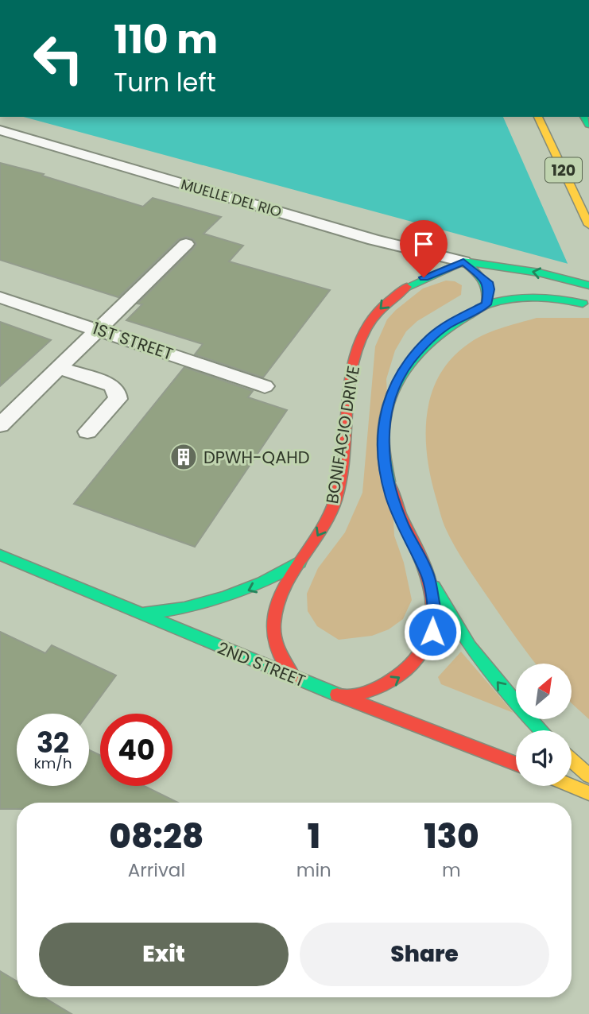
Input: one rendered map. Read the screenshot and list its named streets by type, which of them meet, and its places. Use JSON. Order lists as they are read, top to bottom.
{
  "streets": {
    "main road": ["120", "BONIFACIO DRIVE", "2ND STREET"],
    "lane": ["MUELLE DEL RIO", "1ST STREET"]
  },
  "crossings": [
    ["MUELLE DEL RIO", "BONIFACIO DRIVE"],
    ["BONIFACIO DRIVE", "2ND STREET"]
  ],
  "one_way": ["BONIFACIO DRIVE"],
  "places": {
    "building": ["DPWH-QAHD"]
  },
  "north": "top right",
  "page": {
    "turn": ["110 m", "Turn left"],
    "speed": "32 km/h",
    "limit": "40",
    "eta": [
      "08:28",
      "Arrival",
      "1",
      "min",
      "130",
      "m"
    ],
    "buttons": ["Exit", "Share"]
  }
}
